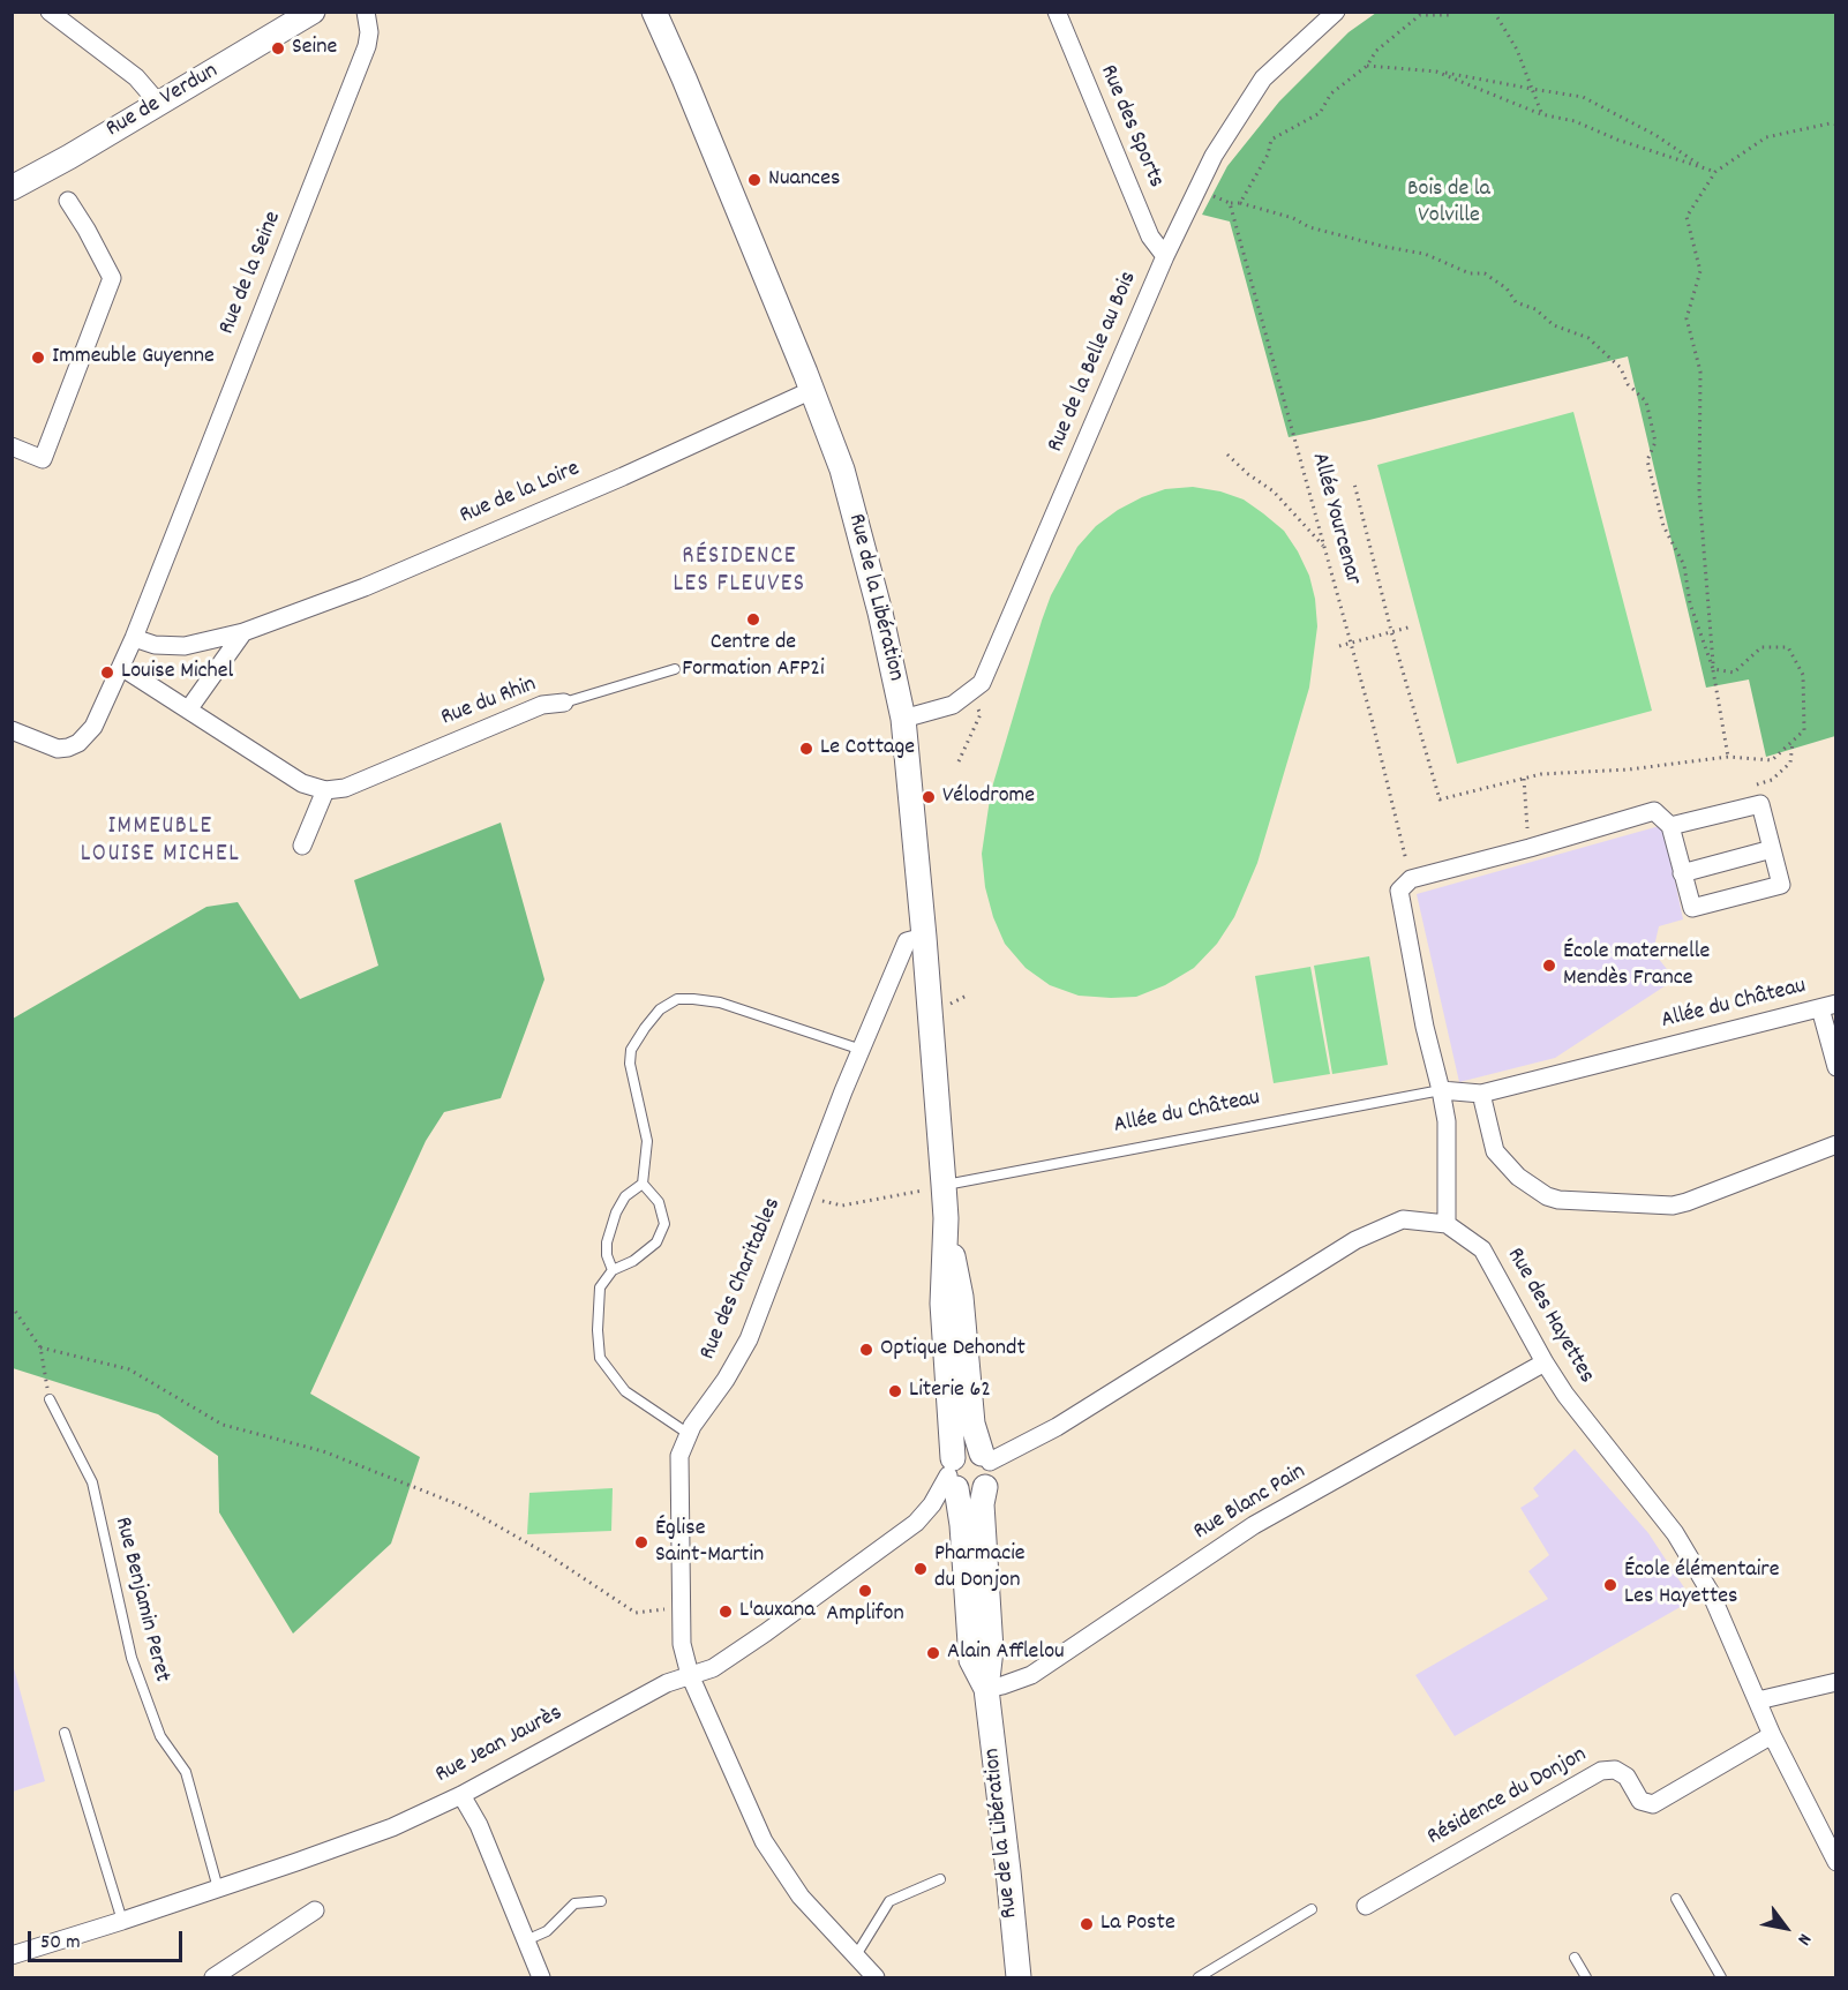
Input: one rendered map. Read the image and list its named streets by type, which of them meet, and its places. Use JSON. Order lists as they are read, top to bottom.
{
  "streets": {
    "main road": ["Rue de Verdun", "Rue de la Libération"],
    "street": [
      "Rue des Sports",
      "Rue de la Seine",
      "Rue de la Belle au Bois",
      "Rue de la Loire",
      "Rue du Rhin",
      "Allée du Château",
      "Rue des Charitables",
      "Rue des Hayettes",
      "Rue Blanc Pain",
      "Rue Jean Jaurès",
      "Résidence du Donjon"
    ],
    "lane": ["Rue Benjamin Peret"],
    "path": ["Allée Yourcenar"]
  },
  "crossings": [
    ["Rue des Sports", "Rue de la Belle au Bois"],
    ["Rue de la Seine", "Rue de la Loire"],
    ["Rue de la Belle au Bois", "Rue de la Libération"],
    ["Rue de la Loire", "Rue de la Libération"],
    ["Rue de la Libération", "Allée du Château"],
    ["Rue de la Libération", "Rue des Charitables"],
    ["Rue de la Libération", "Rue des Hayettes"],
    ["Rue de la Libération", "Rue Blanc Pain"],
    ["Rue de la Libération", "Rue Jean Jaurès"],
    ["Rue des Charitables", "Rue Jean Jaurès"],
    ["Rue des Hayettes", "Rue Blanc Pain"],
    ["Rue des Hayettes", "Rue Jean Jaurès"],
    ["Rue des Hayettes", "Résidence du Donjon"],
    ["Rue Benjamin Peret", "Rue Jean Jaurès"]
  ],
  "districts": ["RÉSIDENCE LES FLEUVES", "IMMEUBLE LOUISE MICHEL"],
  "parks": ["Bois de la Volville"],
  "places": [
    "Seine",
    "Nuances",
    "Immeuble Guyenne",
    "Centre de Formation AFP2i",
    "Louise Michel",
    "Le Cottage",
    "Vélodrome",
    "École maternelle Mendès France",
    "Optique Dehondt",
    "Literie 62",
    "Église Saint-Martin",
    "Pharmacie du Donjon",
    "École élémentaire Les Hayettes",
    "Amplifon",
    "L'auxana",
    "Alain Afflelou",
    "La Poste"
  ],
  "scale_bar": "50 m",
  "north": "bottom right"
}
